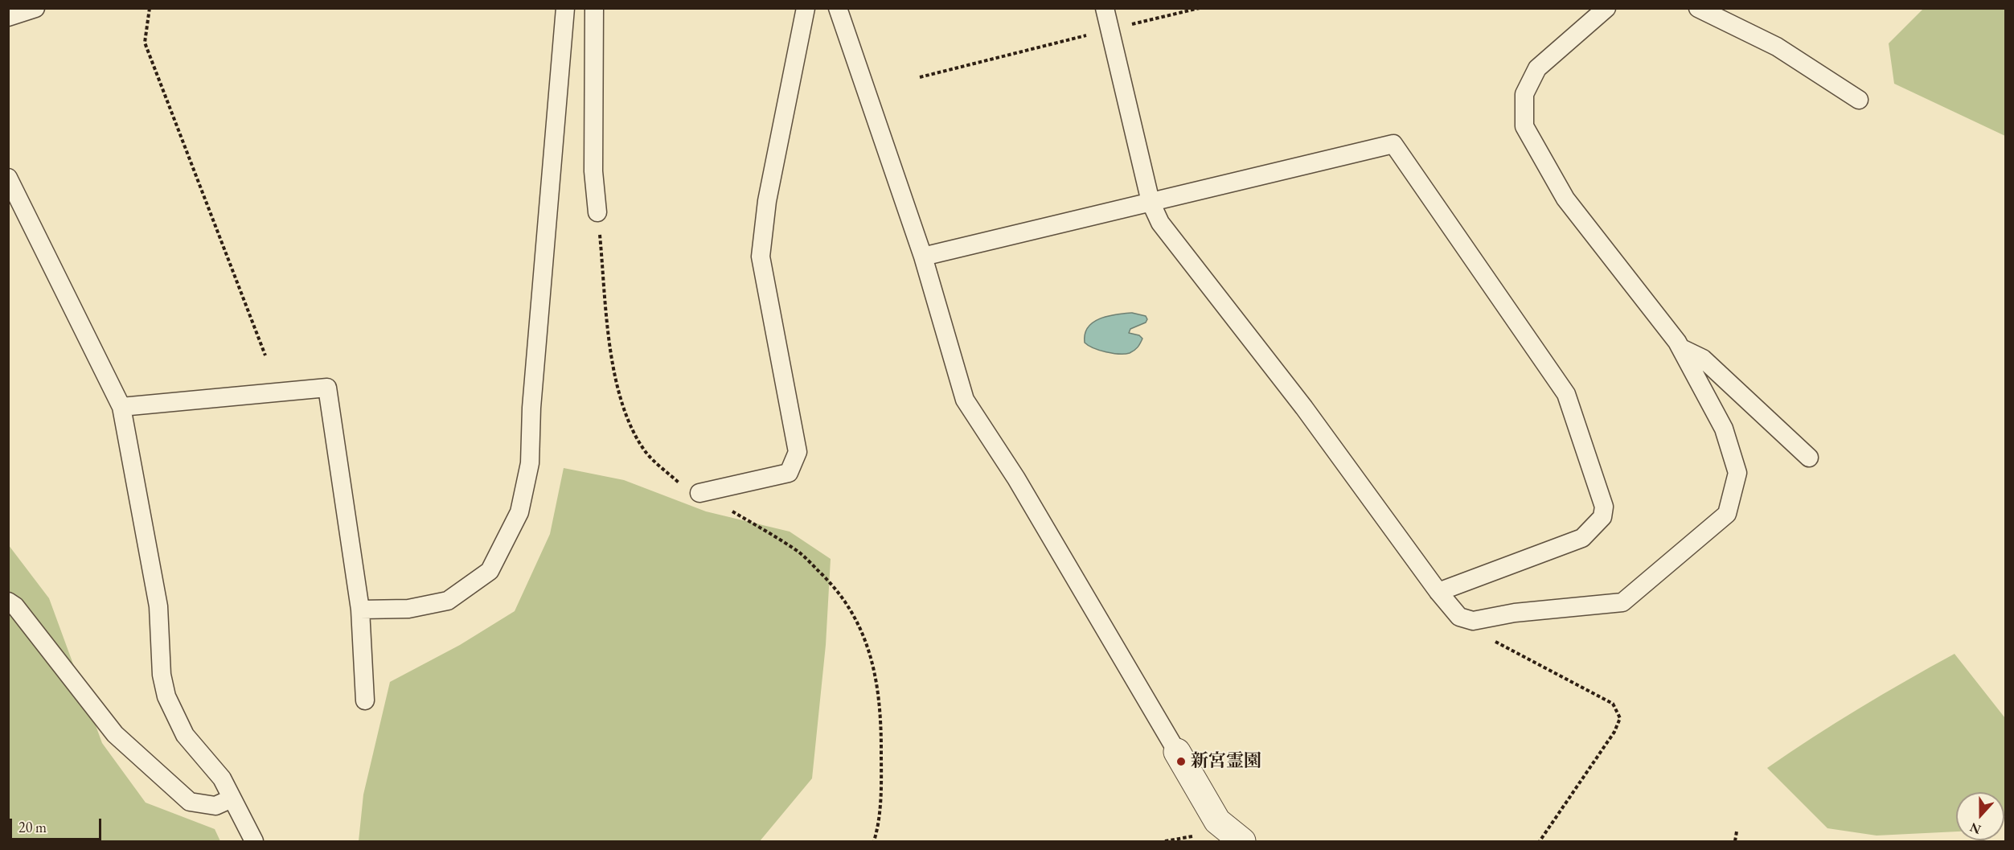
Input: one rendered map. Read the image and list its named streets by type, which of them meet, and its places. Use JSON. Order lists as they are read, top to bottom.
{
  "places": ["新宮霊園"],
  "scale_bar": "20 m",
  "north": "bottom"
}
